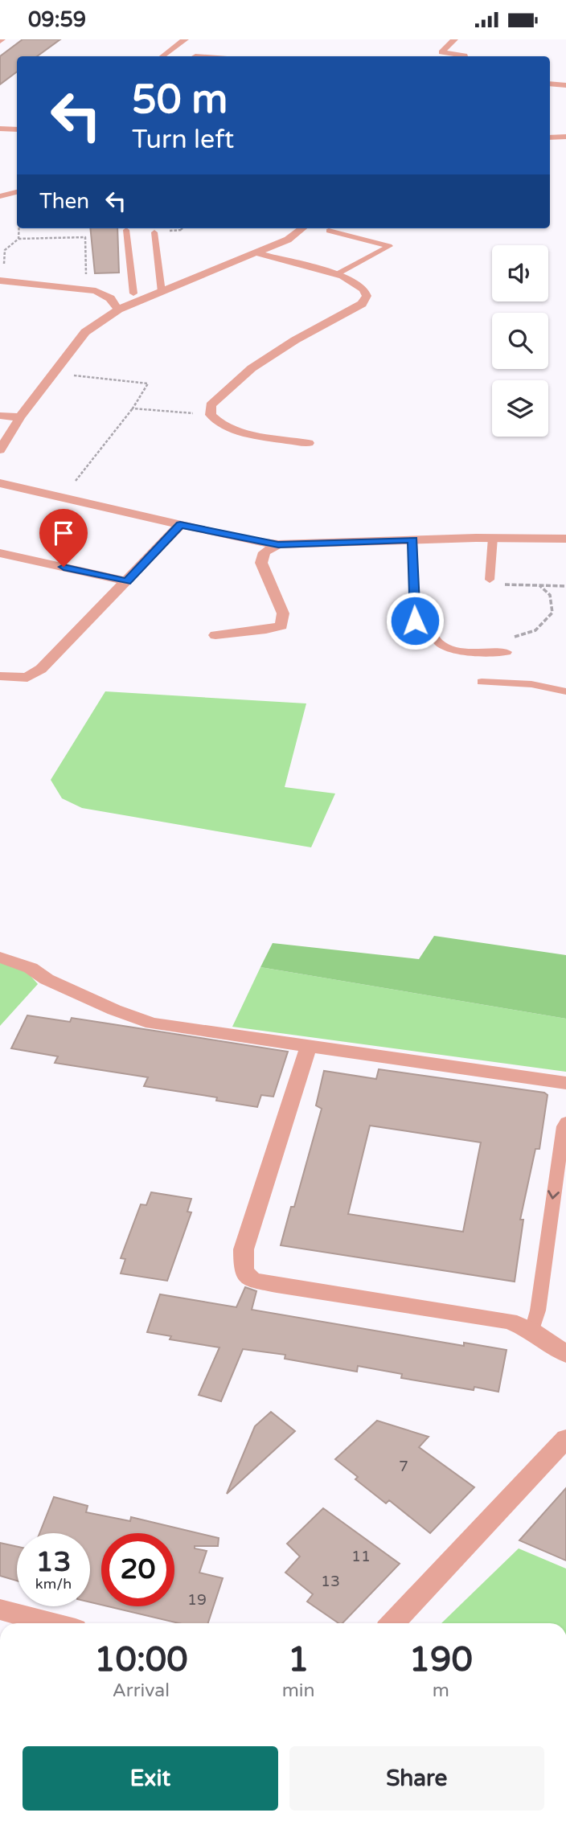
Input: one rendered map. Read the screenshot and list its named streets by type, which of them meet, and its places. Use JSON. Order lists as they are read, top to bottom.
{
  "house_numbers": [
    "7",
    "11",
    "13",
    "19"
  ],
  "page": {
    "status": "09:59",
    "turn": ["50 m", "Turn left"],
    "then": "Then",
    "speed": "13 km/h",
    "limit": "20",
    "eta": [
      "10:00",
      "Arrival",
      "1",
      "min",
      "190",
      "m"
    ],
    "buttons": ["Exit", "Share"]
  }
}
